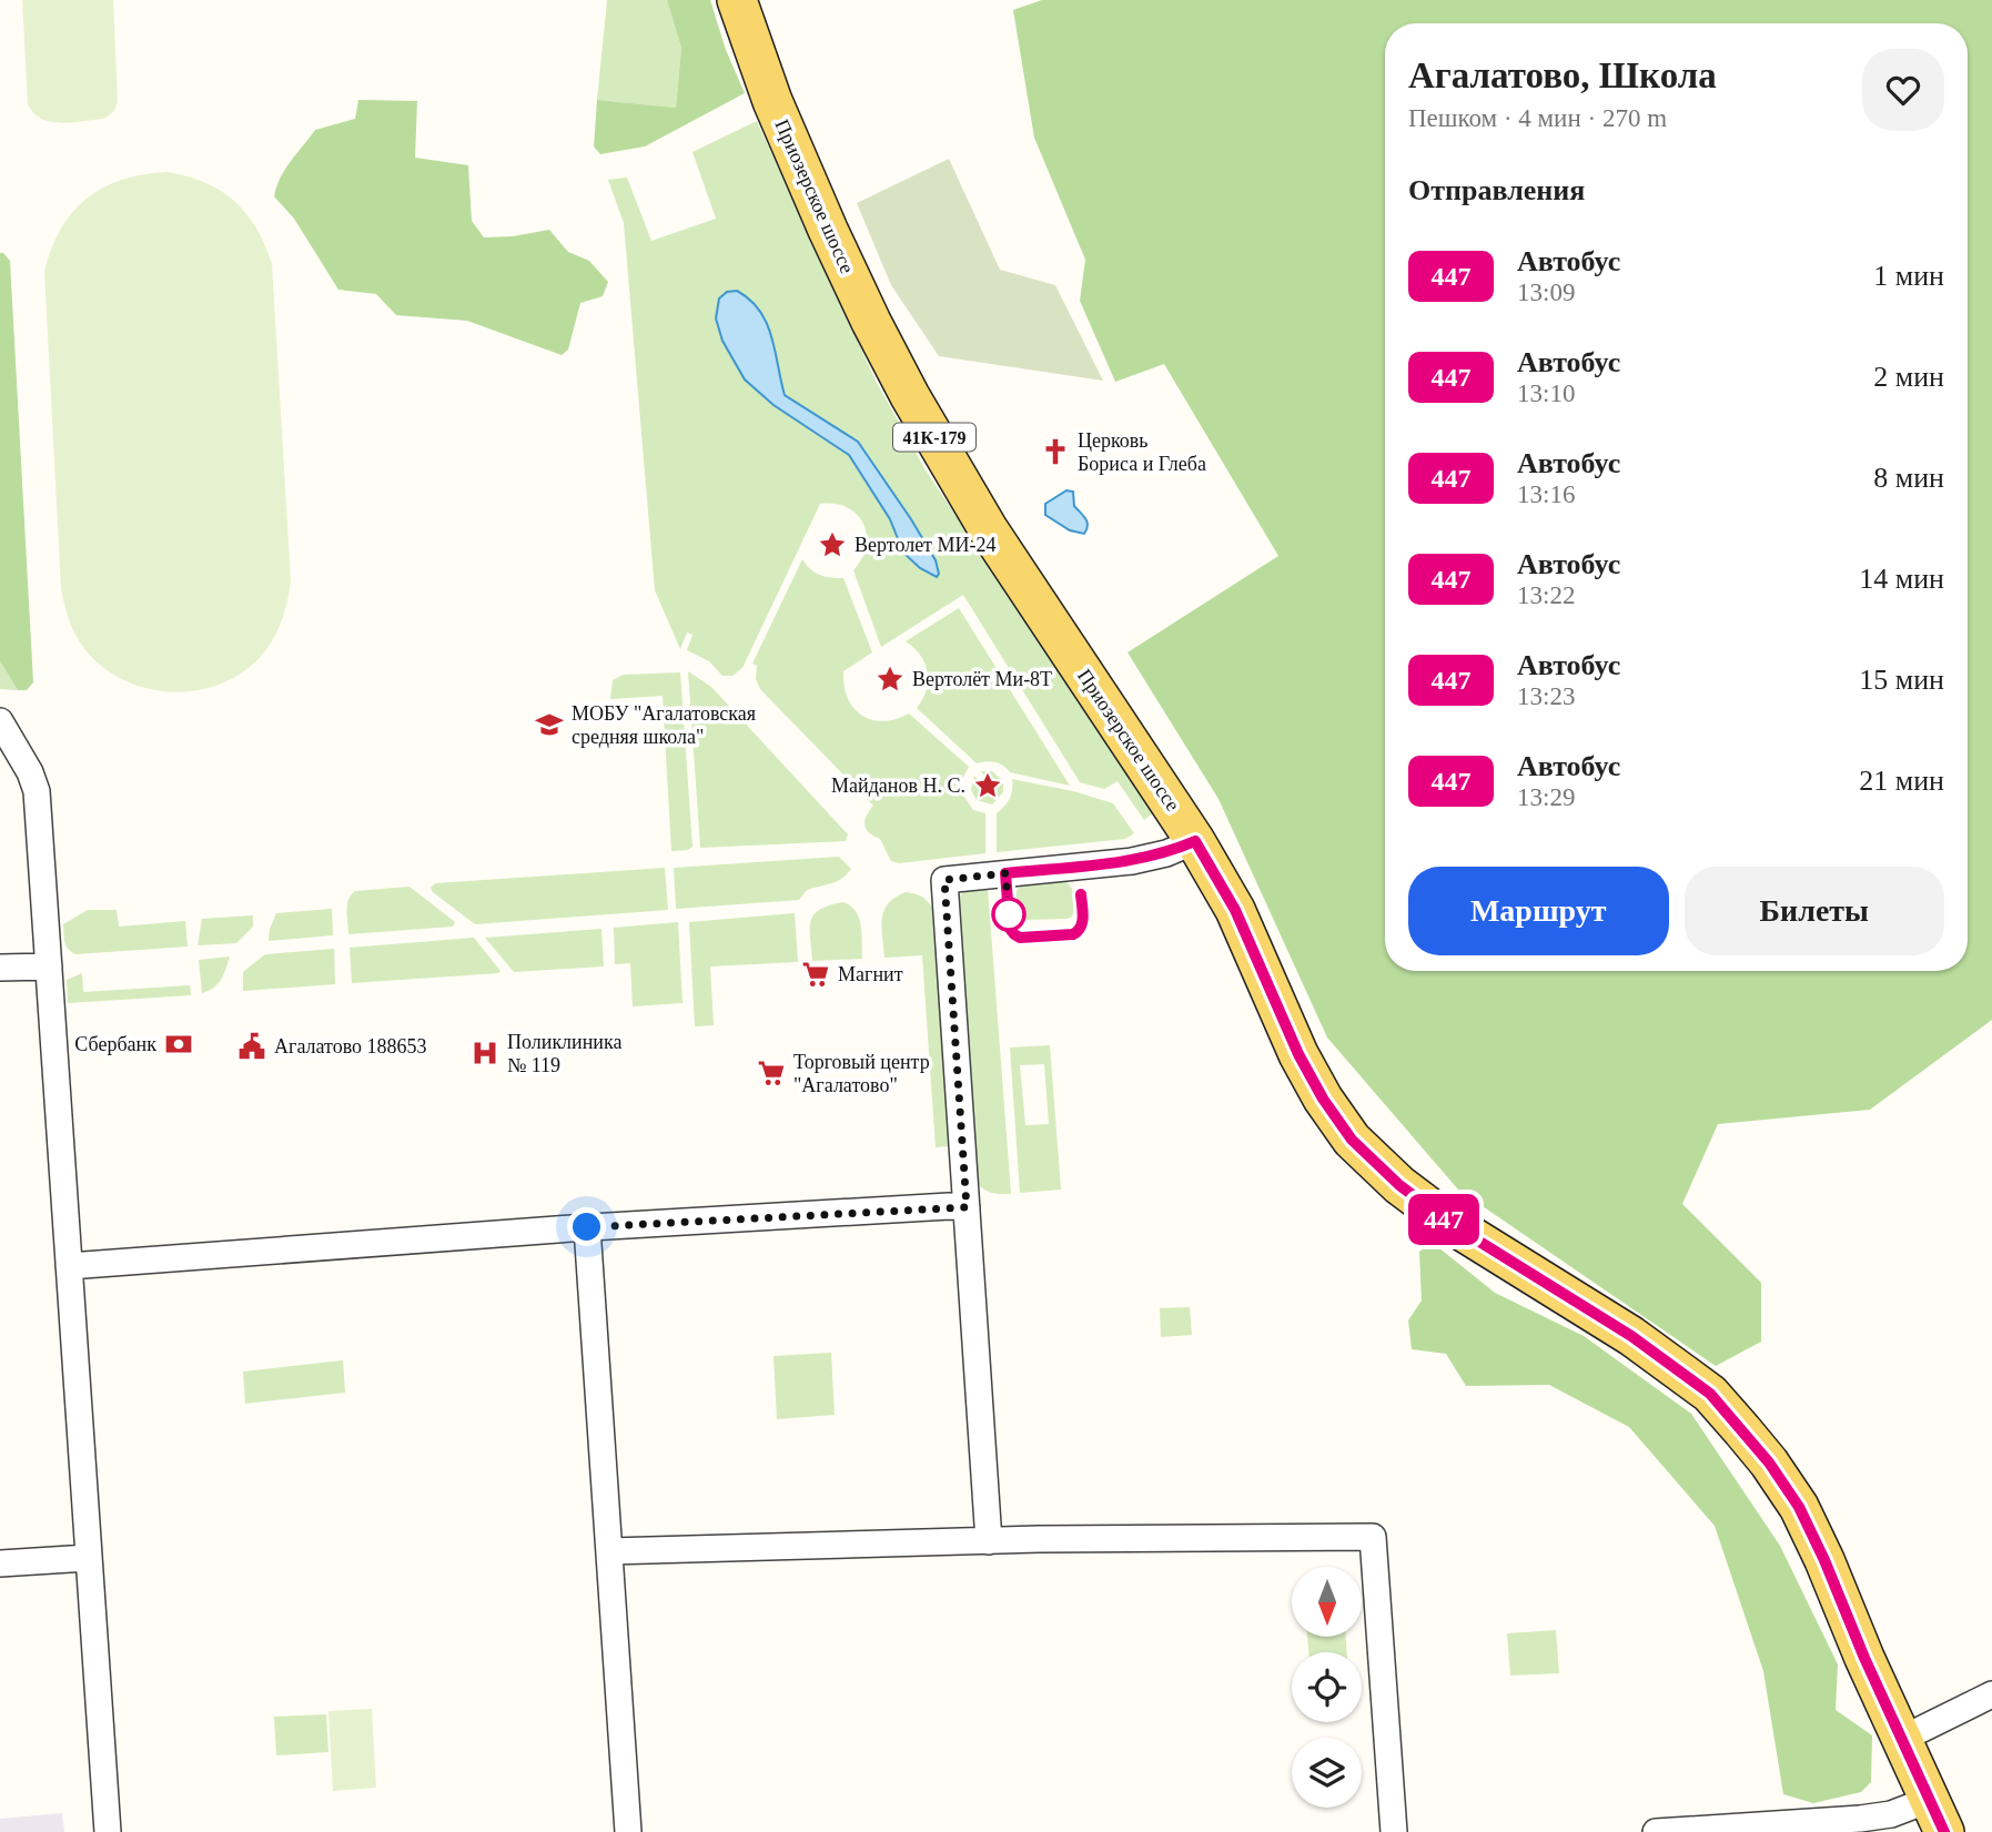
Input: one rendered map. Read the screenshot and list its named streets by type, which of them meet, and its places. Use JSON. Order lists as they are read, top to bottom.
{
  "streets": {
    "main road": ["Приозерское шоссе", "41К-179"]
  },
  "places": {
    "church": ["Церковь Бориса и Глеба"],
    "place": ["Вертолет МИ-24", "Вертолёт Ми-8Т", "Майданов Н. С."],
    "school or university": ["МОБУ \"Агалатовская средняя школа\""],
    "supermarket": ["Магнит", "Торговый центр \"Агалатово\""],
    "bank": ["Сбербанк"],
    "public building": ["Агалатово 188653"],
    "hospital": ["Поликлиника № 119"]
  },
  "lines": ["bus line 447"],
  "north": "bottom",
  "page": {
    "on_map": "447",
    "heading": [
      ["Агалатово, Школа", "Пешком · 4 мин · 270 m"],
      "Отправления"
    ],
    "list": [
      {
        "mark": "447",
        "name": "Автобус",
        "note": "13:09",
        "value": "1 мин"
      },
      {
        "mark": "447",
        "name": "Автобус",
        "note": "13:10",
        "value": "2 мин"
      },
      {
        "mark": "447",
        "name": "Автобус",
        "note": "13:16",
        "value": "8 мин"
      },
      {
        "mark": "447",
        "name": "Автобус",
        "note": "13:22",
        "value": "14 мин"
      },
      {
        "mark": "447",
        "name": "Автобус",
        "note": "13:23",
        "value": "15 мин"
      },
      {
        "mark": "447",
        "name": "Автобус",
        "note": "13:29",
        "value": "21 мин"
      }
    ],
    "buttons": ["Маршрут", "Билеты"]
  }
}
